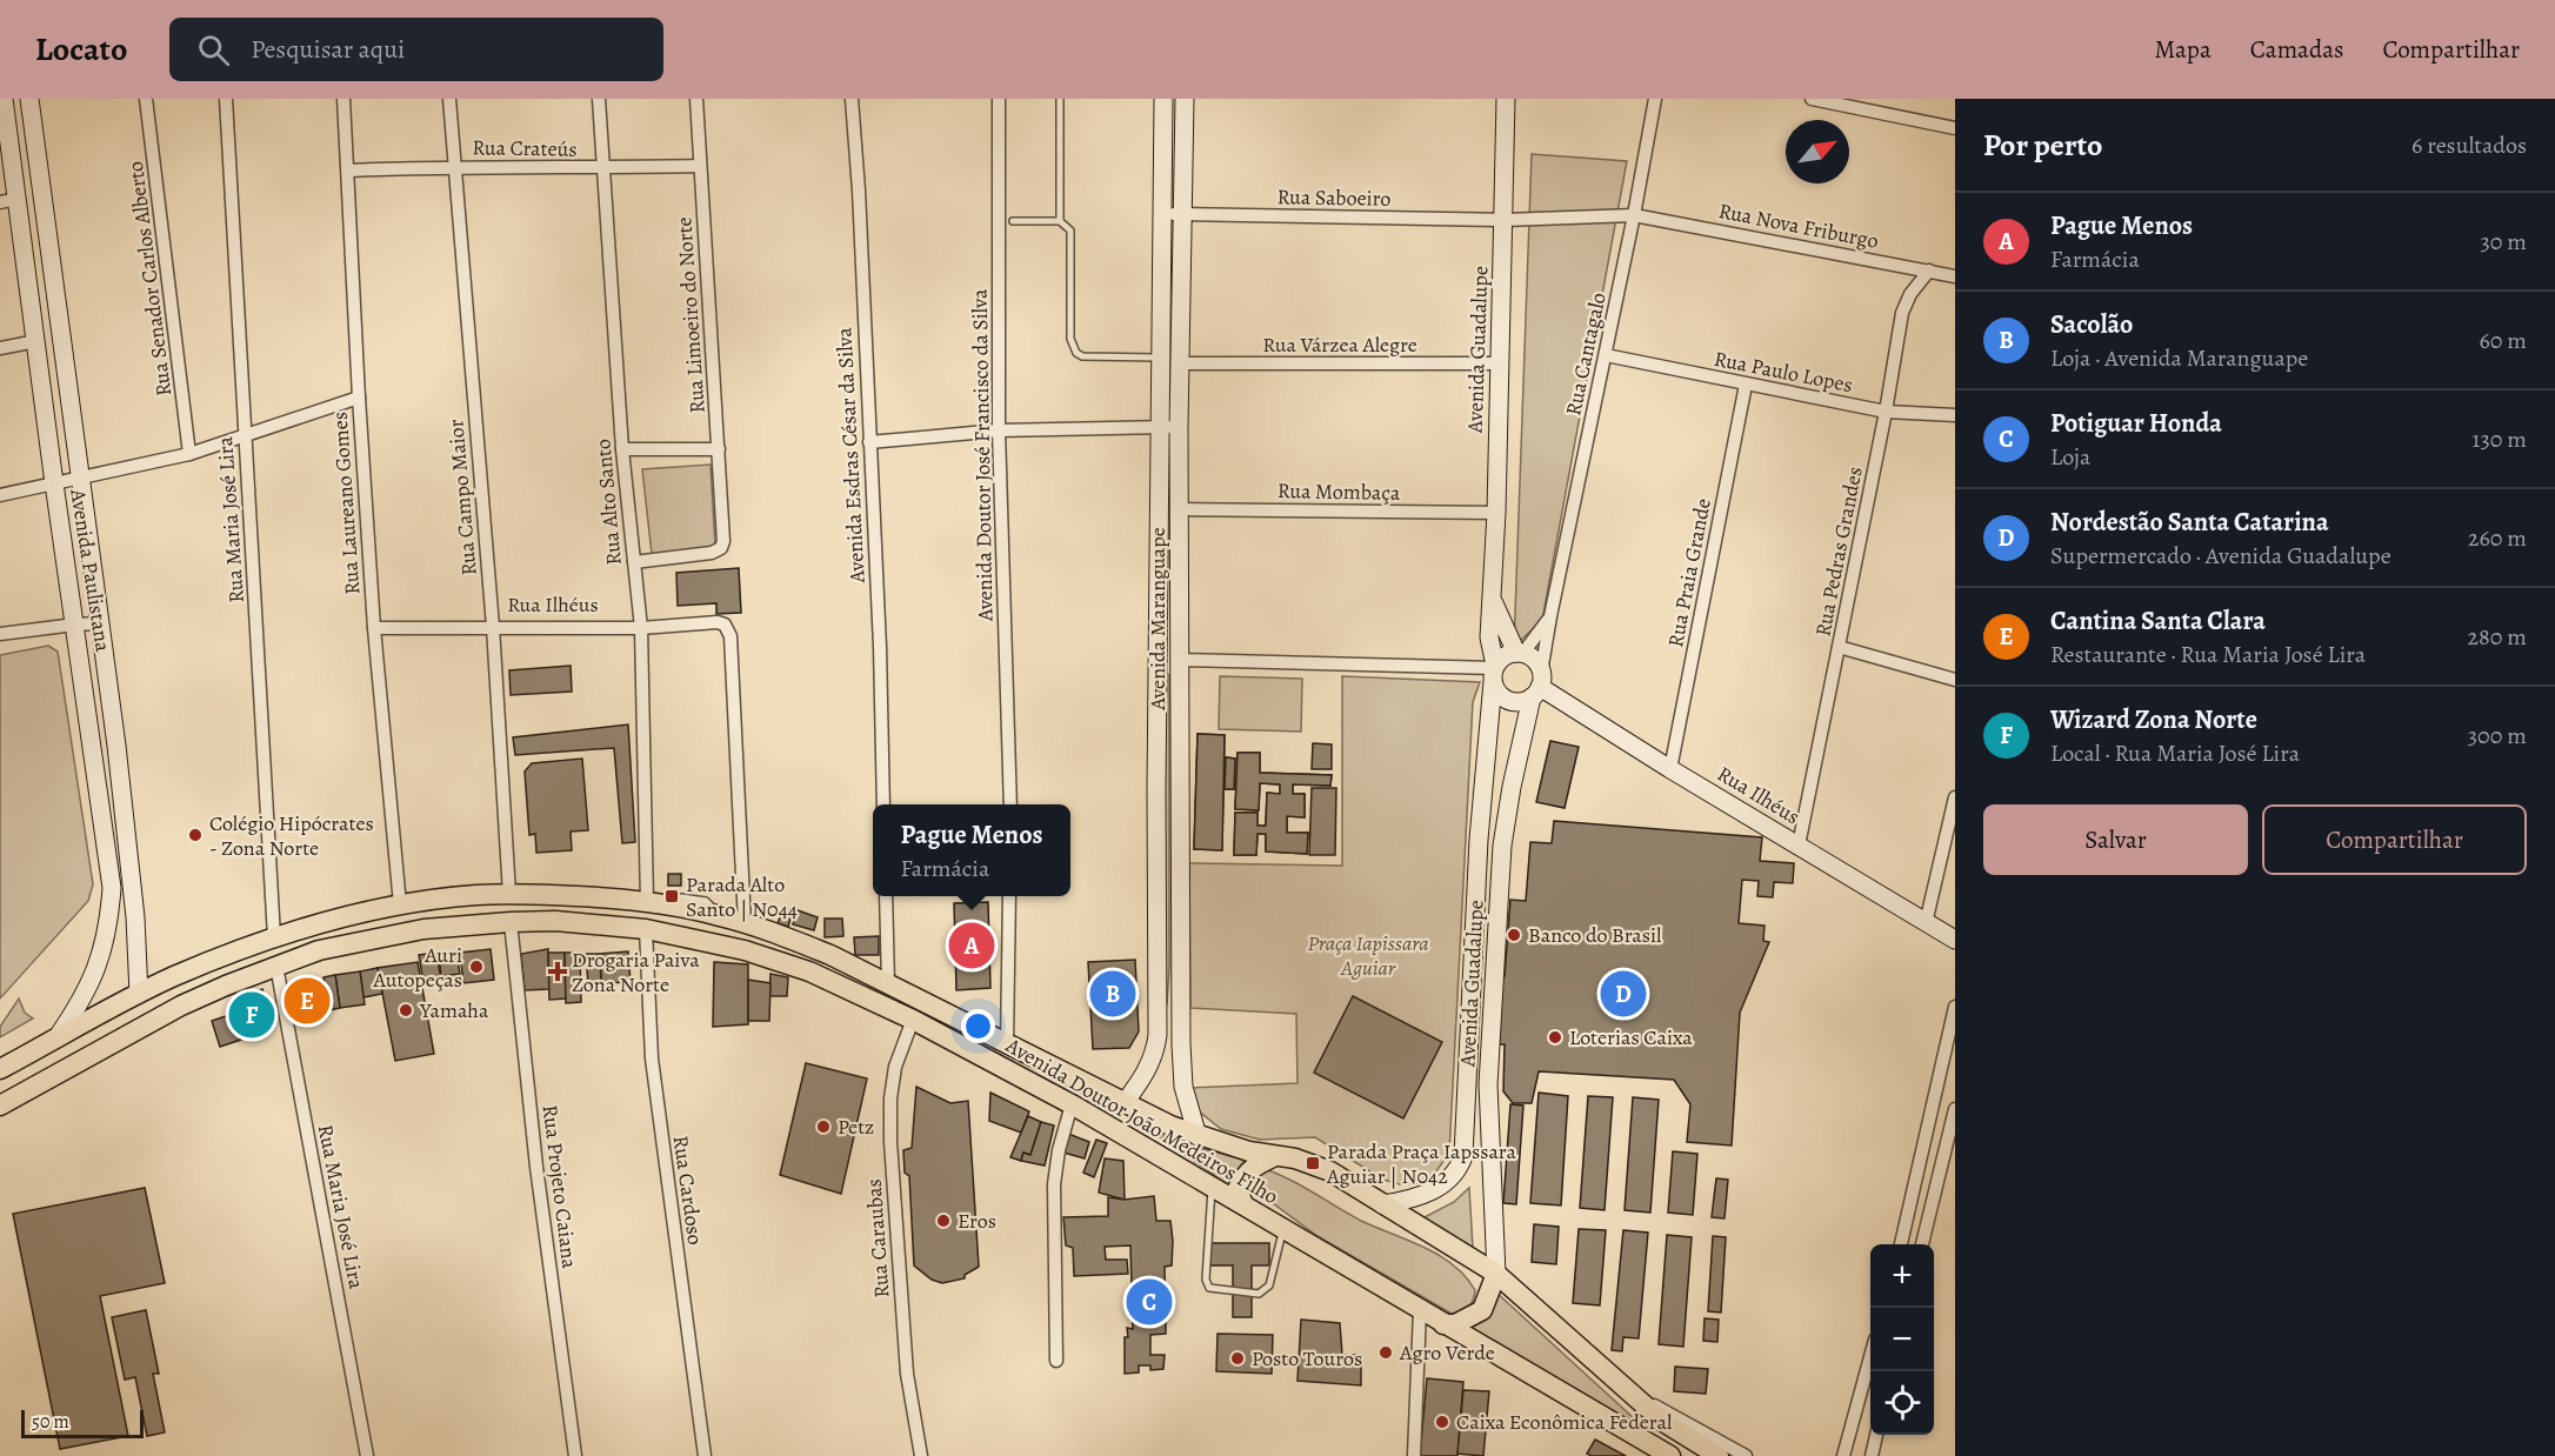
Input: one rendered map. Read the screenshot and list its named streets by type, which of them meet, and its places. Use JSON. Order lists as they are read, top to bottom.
{
  "streets": {
    "main road": [
      "Avenida Guadalupe",
      "Avenida Paulistana",
      "Rua Ilhéus",
      "Avenida Maranguape",
      "Avenida Doutor João Medeiros Filho"
    ],
    "street": [
      "Rua Crateús",
      "Rua Saboeiro",
      "Rua Nova Friburgo",
      "Rua Senador Carlos Alberto",
      "Rua Limoeiro do Norte",
      "Rua Várzea Alegre",
      "Rua Cantagalo",
      "Rua Paulo Lopes",
      "Avenida Esdras César da Silva",
      "Avenida Doutor José Francisco da Silva",
      "Rua Mombaça",
      "Rua Campo Maior",
      "Rua Alto Santo",
      "Rua Laureano Gomes",
      "Rua Maria José Lira",
      "Rua Pedras Grandes",
      "Rua Praia Grande",
      "Rua Projeto Caiana",
      "Rua Cardoso",
      "Rua Caraubas"
    ]
  },
  "crossings": [
    ["Rua Crateús", "Rua Limoeiro do Norte"],
    ["Rua Crateús", "Rua Campo Maior"],
    ["Rua Crateús", "Rua Alto Santo"],
    ["Rua Crateús", "Rua Laureano Gomes"],
    ["Rua Saboeiro", "Rua Nova Friburgo"],
    ["Rua Saboeiro", "Avenida Guadalupe"],
    ["Rua Saboeiro", "Rua Cantagalo"],
    ["Rua Saboeiro", "Avenida Maranguape"],
    ["Rua Nova Friburgo", "Rua Cantagalo"],
    ["Rua Nova Friburgo", "Rua Pedras Grandes"],
    ["Rua Limoeiro do Norte", "Rua Alto Santo"],
    ["Rua Várzea Alegre", "Avenida Guadalupe"],
    ["Rua Várzea Alegre", "Avenida Maranguape"],
    ["Avenida Guadalupe", "Rua Cantagalo"],
    ["Avenida Guadalupe", "Rua Mombaça"],
    ["Avenida Guadalupe", "Rua Ilhéus"],
    ["Avenida Guadalupe", "Avenida Doutor João Medeiros Filho"],
    ["Rua Cantagalo", "Rua Paulo Lopes"],
    ["Rua Cantagalo", "Rua Ilhéus"],
    ["Rua Paulo Lopes", "Rua Pedras Grandes"],
    ["Rua Paulo Lopes", "Rua Praia Grande"],
    ["Rua Mombaça", "Avenida Maranguape"],
    ["Rua Campo Maior", "Rua Ilhéus"],
    ["Rua Campo Maior", "Avenida Doutor João Medeiros Filho"],
    ["Rua Alto Santo", "Rua Ilhéus"],
    ["Rua Alto Santo", "Avenida Doutor João Medeiros Filho"],
    ["Rua Laureano Gomes", "Rua Ilhéus"],
    ["Rua Laureano Gomes", "Avenida Doutor João Medeiros Filho"],
    ["Rua Maria José Lira", "Avenida Doutor João Medeiros Filho"],
    ["Rua Pedras Grandes", "Rua Ilhéus"],
    ["Avenida Paulistana", "Avenida Doutor João Medeiros Filho"],
    ["Rua Praia Grande", "Rua Ilhéus"],
    ["Rua Ilhéus", "Avenida Doutor João Medeiros Filho"],
    ["Avenida Maranguape", "Avenida Doutor João Medeiros Filho"],
    ["Avenida Doutor João Medeiros Filho", "Rua Projeto Caiana"],
    ["Avenida Doutor João Medeiros Filho", "Rua Cardoso"],
    ["Avenida Doutor João Medeiros Filho", "Rua Caraubas"]
  ],
  "parks": ["Praça Iapissara Aguiar"],
  "places": {
    "other": [
      "Colégio Hipócrates - Zona Norte",
      "Banco do Brasil",
      "Auri Autopeças",
      "Yamaha",
      "Loterias Caixa",
      "Petz",
      "Eros",
      "Agro Verde",
      "Posto Touros",
      "Caixa Econômica Federal"
    ],
    "transit": ["Parada Alto Santo | N044", "Parada Praça Iapssara Aguiar | N042"],
    "health": ["Drogaria Paiva Zona Norte"]
  },
  "scale_bar": "50 m",
  "north": "top right",
  "page": {
    "header": "Locato",
    "search": "Pesquisar aqui",
    "nav": ["Mapa", "Camadas", "Compartilhar"],
    "heading": ["Por perto", "6 resultados"],
    "list": [
      {
        "mark": "A",
        "name": "Pague Menos",
        "note": "Farmácia",
        "value": "30 m"
      },
      {
        "mark": "B",
        "name": "Sacolão",
        "note": "Loja · Avenida Maranguape",
        "value": "60 m"
      },
      {
        "mark": "C",
        "name": "Potiguar Honda",
        "note": "Loja",
        "value": "130 m"
      },
      {
        "mark": "D",
        "name": "Nordestão Santa Catarina",
        "note": "Supermercado · Avenida Guadalupe",
        "value": "260 m"
      },
      {
        "mark": "E",
        "name": "Cantina Santa Clara",
        "note": "Restaurante · Rua Maria José Lira",
        "value": "280 m"
      },
      {
        "mark": "F",
        "name": "Wizard Zona Norte",
        "note": "Local · Rua Maria José Lira",
        "value": "300 m"
      }
    ],
    "buttons": ["Salvar", "Compartilhar"],
    "popup": ["Pague Menos", "Farmácia"],
    "pins": [
      "A",
      "B",
      "D",
      "E",
      "F",
      "C"
    ],
    "map_buttons": ["+", "−"],
    "scale": "50 m"
  }
}
